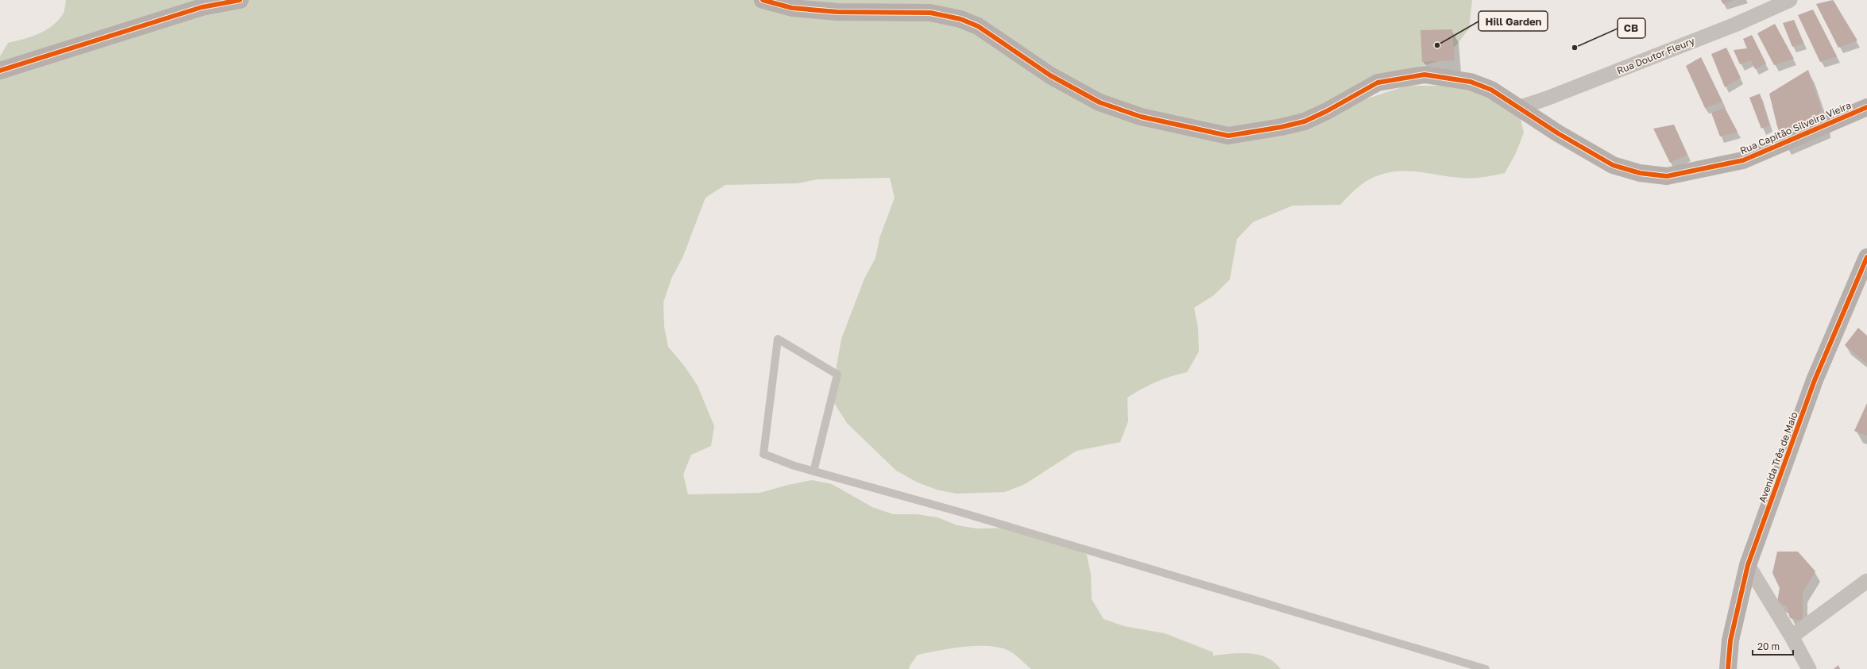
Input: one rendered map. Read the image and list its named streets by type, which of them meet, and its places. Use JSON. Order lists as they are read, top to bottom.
{
  "streets": {
    "street": ["Rua Doutor Fleury", "Rua Capitão Silveira Vieira", "Avenida Três de Maio"]
  },
  "crossings": [
    ["Rua Doutor Fleury", "Rua Capitão Silveira Vieira"]
  ],
  "places": ["Hill Garden", "CB"],
  "scale_bar": "20 m"
}
